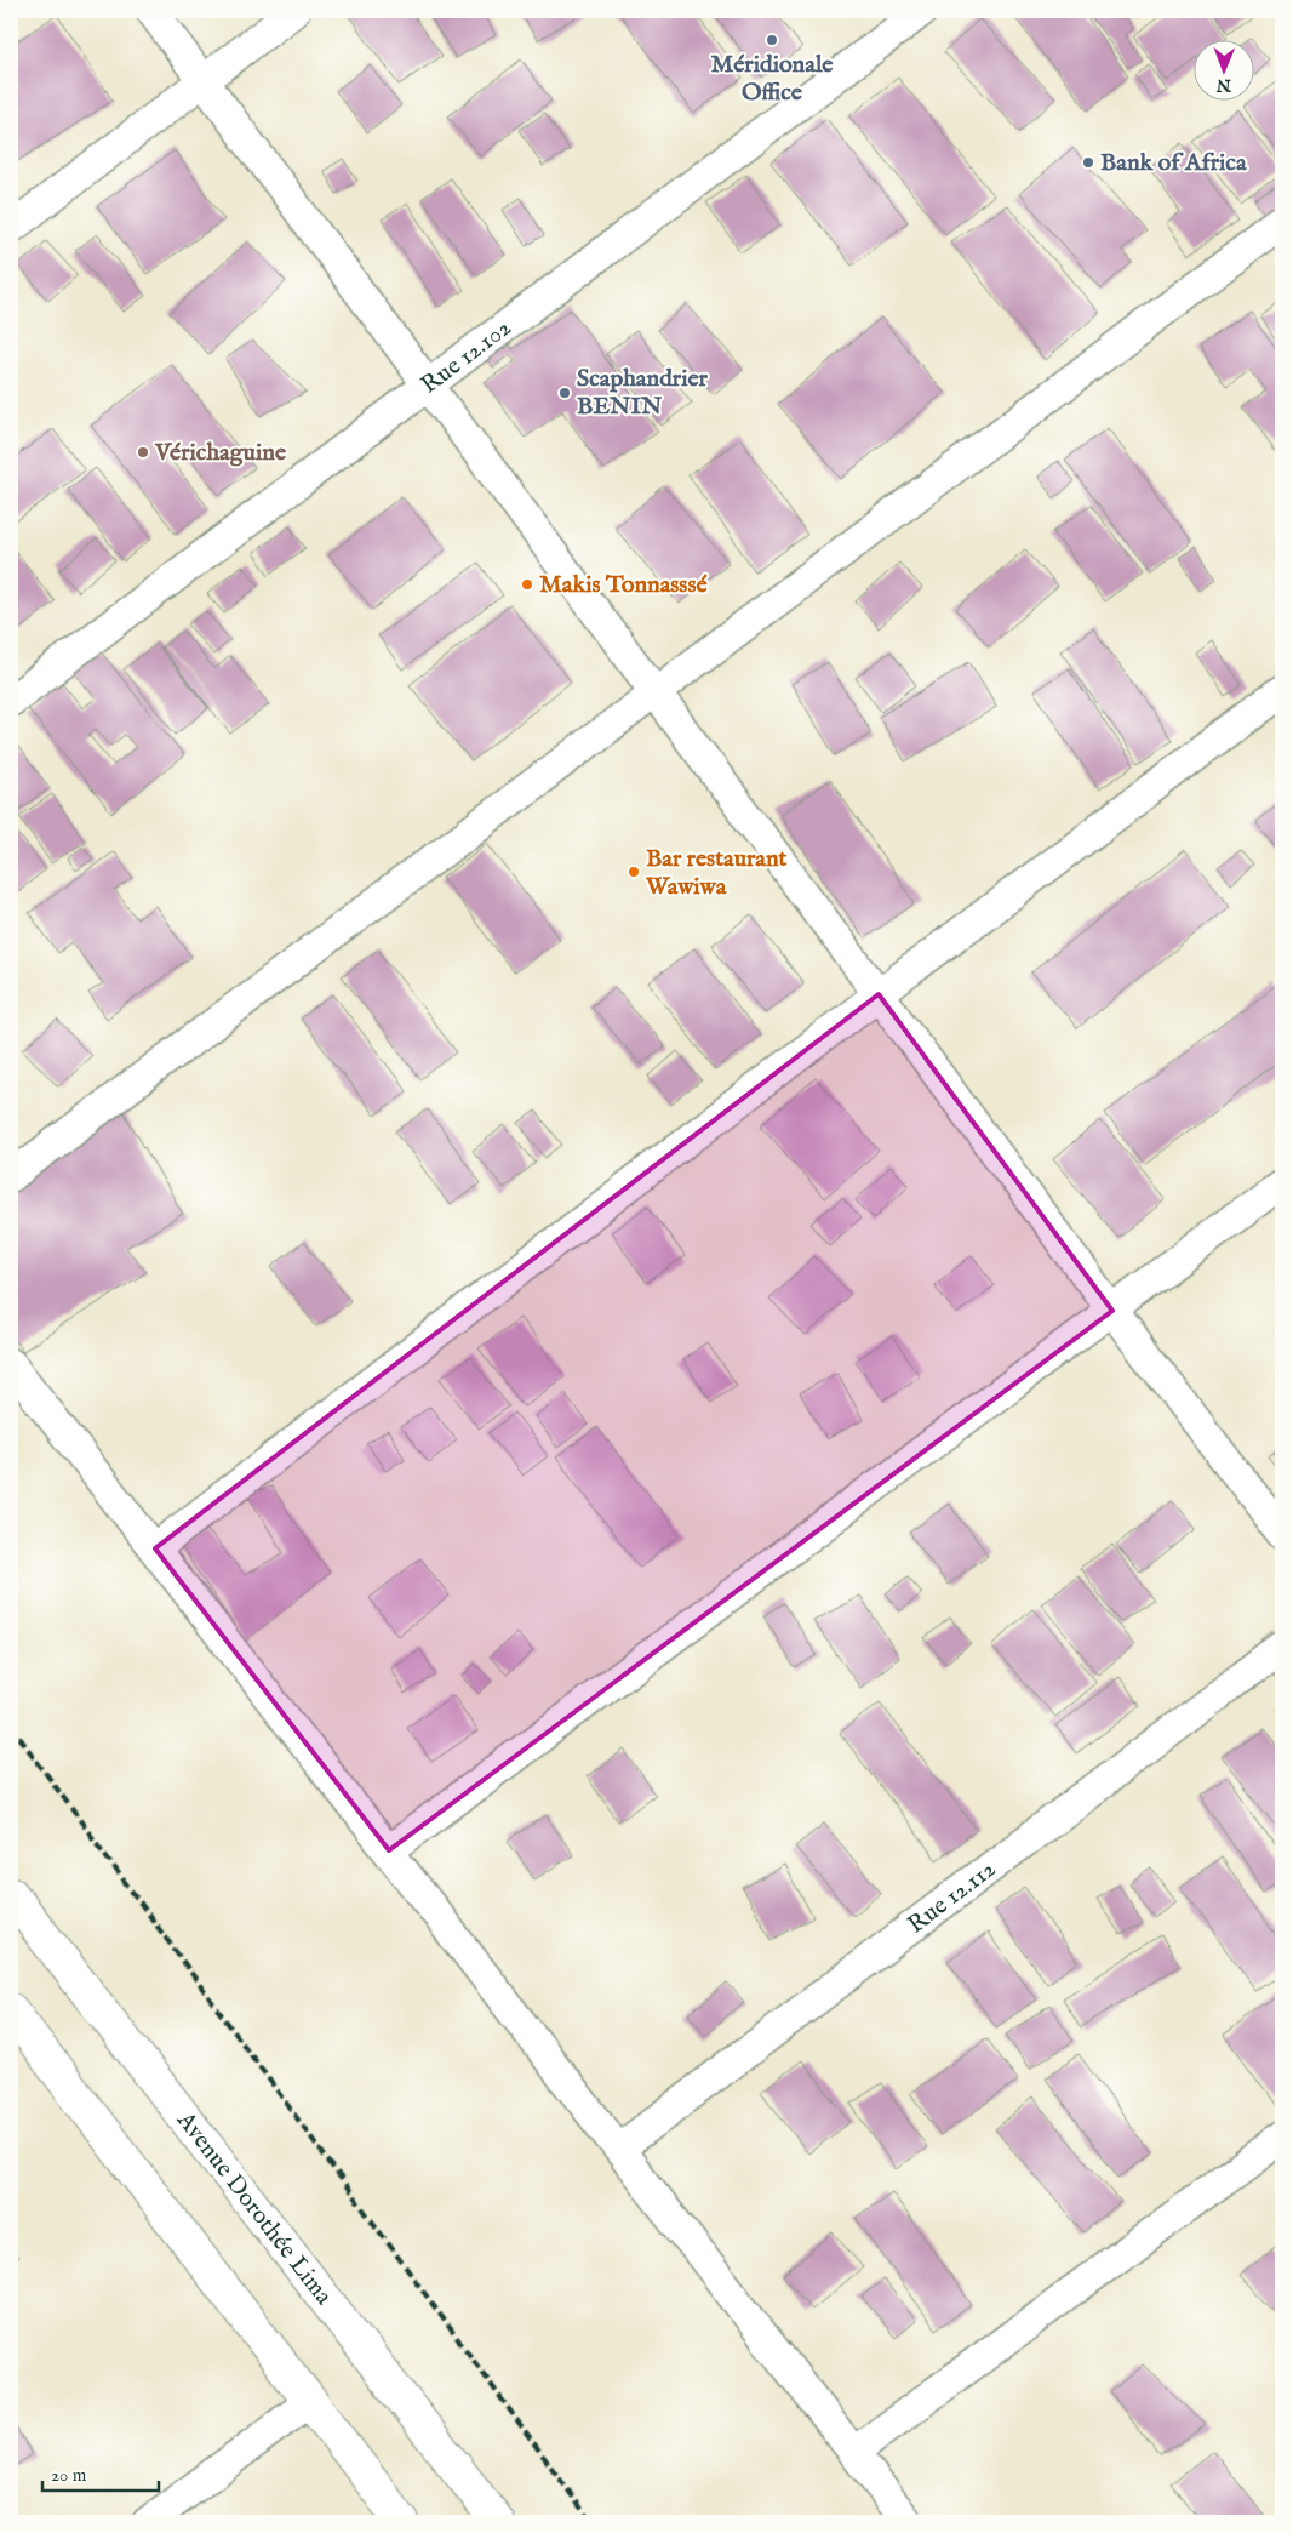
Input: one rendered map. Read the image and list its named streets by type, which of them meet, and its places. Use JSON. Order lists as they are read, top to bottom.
{
  "streets": {
    "main road": ["Avenue Dorothée Lima"],
    "street": ["Rue 12.102", "Rue 12.112"]
  },
  "places": [
    "Méridionale Office",
    "Bank of Africa",
    "Scaphandrier BENIN",
    "Vérichaguine",
    "Makis Tonnasssé",
    "Bar restaurant Wawiwa"
  ],
  "scale_bar": "20 m",
  "north": "bottom"
}
